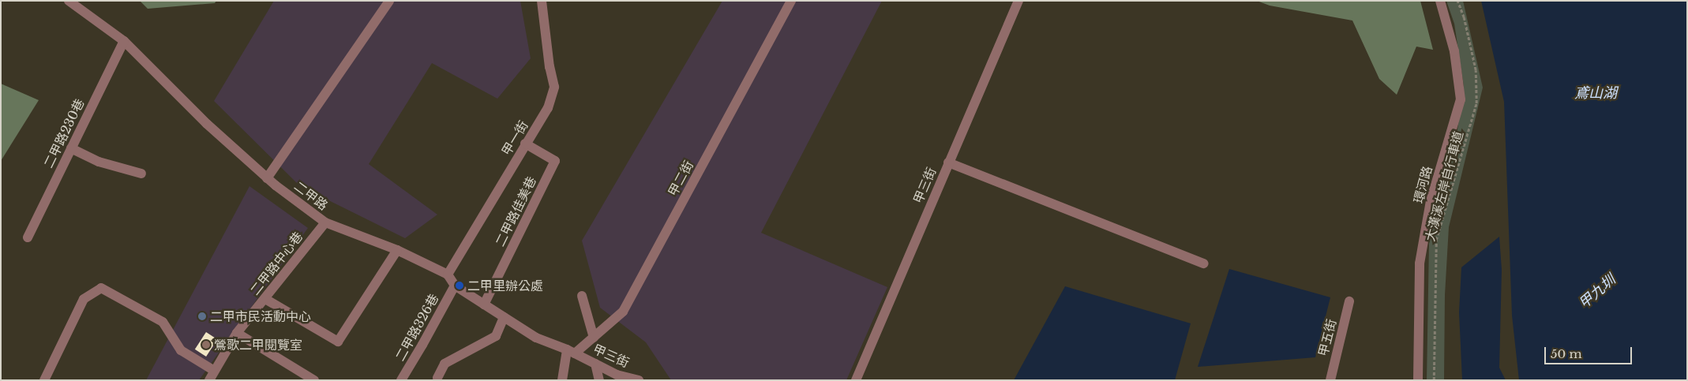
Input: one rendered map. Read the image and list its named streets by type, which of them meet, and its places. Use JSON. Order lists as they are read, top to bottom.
{
  "streets": {
    "street": [
      "二甲路230巷",
      "甲一街",
      "甲二街",
      "環河路",
      "甲三街",
      "二甲路",
      "二甲路佳美巷",
      "二甲路中心巷",
      "二甲路326巷",
      "甲五街"
    ],
    "path": ["大漢溪左岸自行車道"]
  },
  "crossings": [
    ["二甲路230巷", "二甲路"],
    ["甲一街", "二甲路"],
    ["甲一街", "二甲路佳美巷"],
    ["甲二街", "甲三街"],
    ["二甲路", "二甲路中心巷"]
  ],
  "water": ["鳶山湖", "甲九圳"],
  "places": ["二甲里辦公處", "二甲市民活動中心", "鶯歌二甲閱覽室"],
  "scale_bar": "50 m"
}
